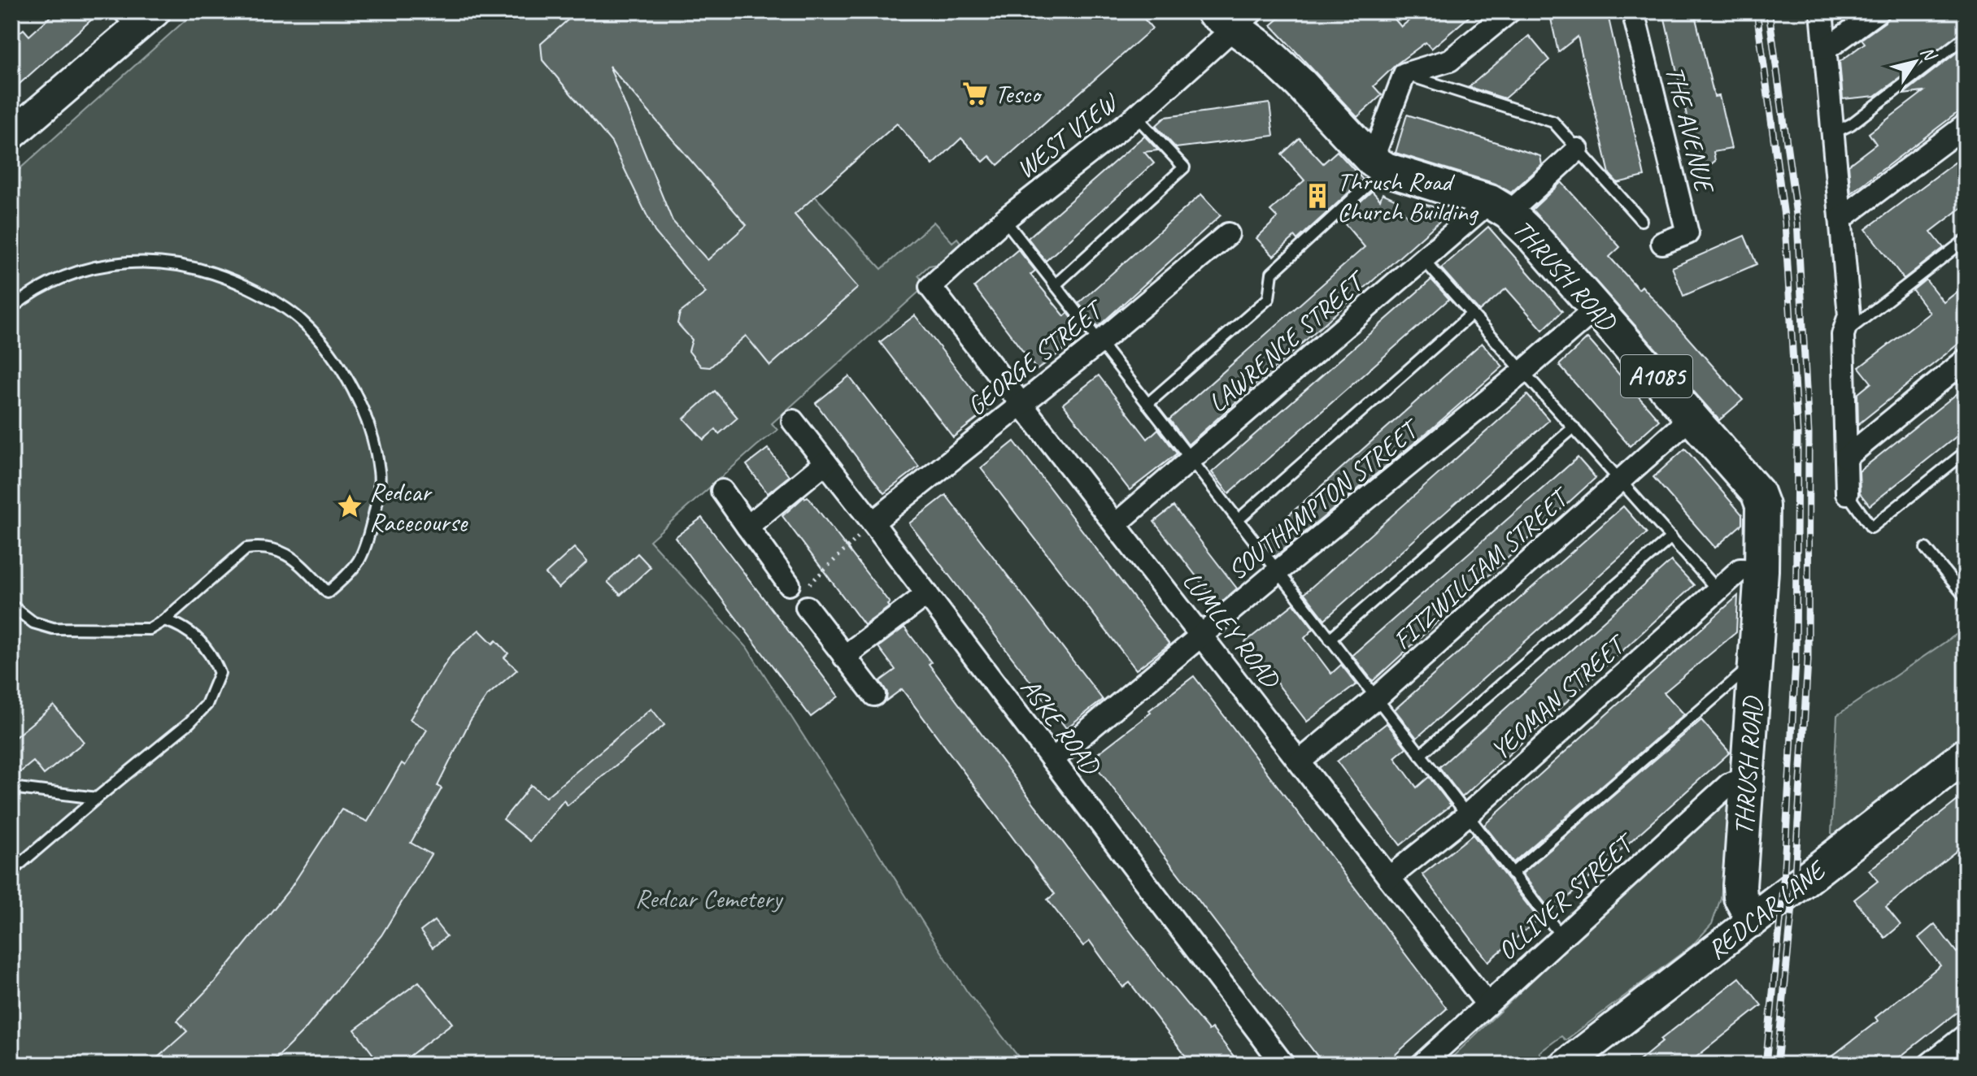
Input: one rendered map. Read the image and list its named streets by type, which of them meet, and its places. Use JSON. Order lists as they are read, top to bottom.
{
  "streets": {
    "main road": ["THRUSH ROAD", "A1085", "REDCAR LANE"],
    "street": [
      "THE AVENUE",
      "WEST VIEW",
      "LAWRENCE STREET",
      "GEORGE STREET",
      "SOUTHAMPTON STREET",
      "FITZWILLIAM STREET",
      "LUMLEY ROAD",
      "YEOMAN STREET",
      "ASKE ROAD",
      "OLLIVER STREET"
    ]
  },
  "crossings": [
    ["WEST VIEW", "THRUSH ROAD"],
    ["WEST VIEW", "LUMLEY ROAD"],
    ["THRUSH ROAD", "LAWRENCE STREET"],
    ["THRUSH ROAD", "SOUTHAMPTON STREET"],
    ["THRUSH ROAD", "FITZWILLIAM STREET"],
    ["THRUSH ROAD", "YEOMAN STREET"],
    ["THRUSH ROAD", "OLLIVER STREET"],
    ["THRUSH ROAD", "REDCAR LANE"],
    ["LAWRENCE STREET", "LUMLEY ROAD"],
    ["GEORGE STREET", "LUMLEY ROAD"],
    ["GEORGE STREET", "ASKE ROAD"],
    ["SOUTHAMPTON STREET", "LUMLEY ROAD"],
    ["SOUTHAMPTON STREET", "ASKE ROAD"],
    ["FITZWILLIAM STREET", "LUMLEY ROAD"],
    ["LUMLEY ROAD", "YEOMAN STREET"],
    ["LUMLEY ROAD", "OLLIVER STREET"]
  ],
  "parks": ["Redcar Cemetery"],
  "places": {
    "supermarket": ["Tesco"],
    "building": ["Thrush Road Church Building"],
    "place": ["Redcar Racecourse"]
  },
  "north": "top right"
}
